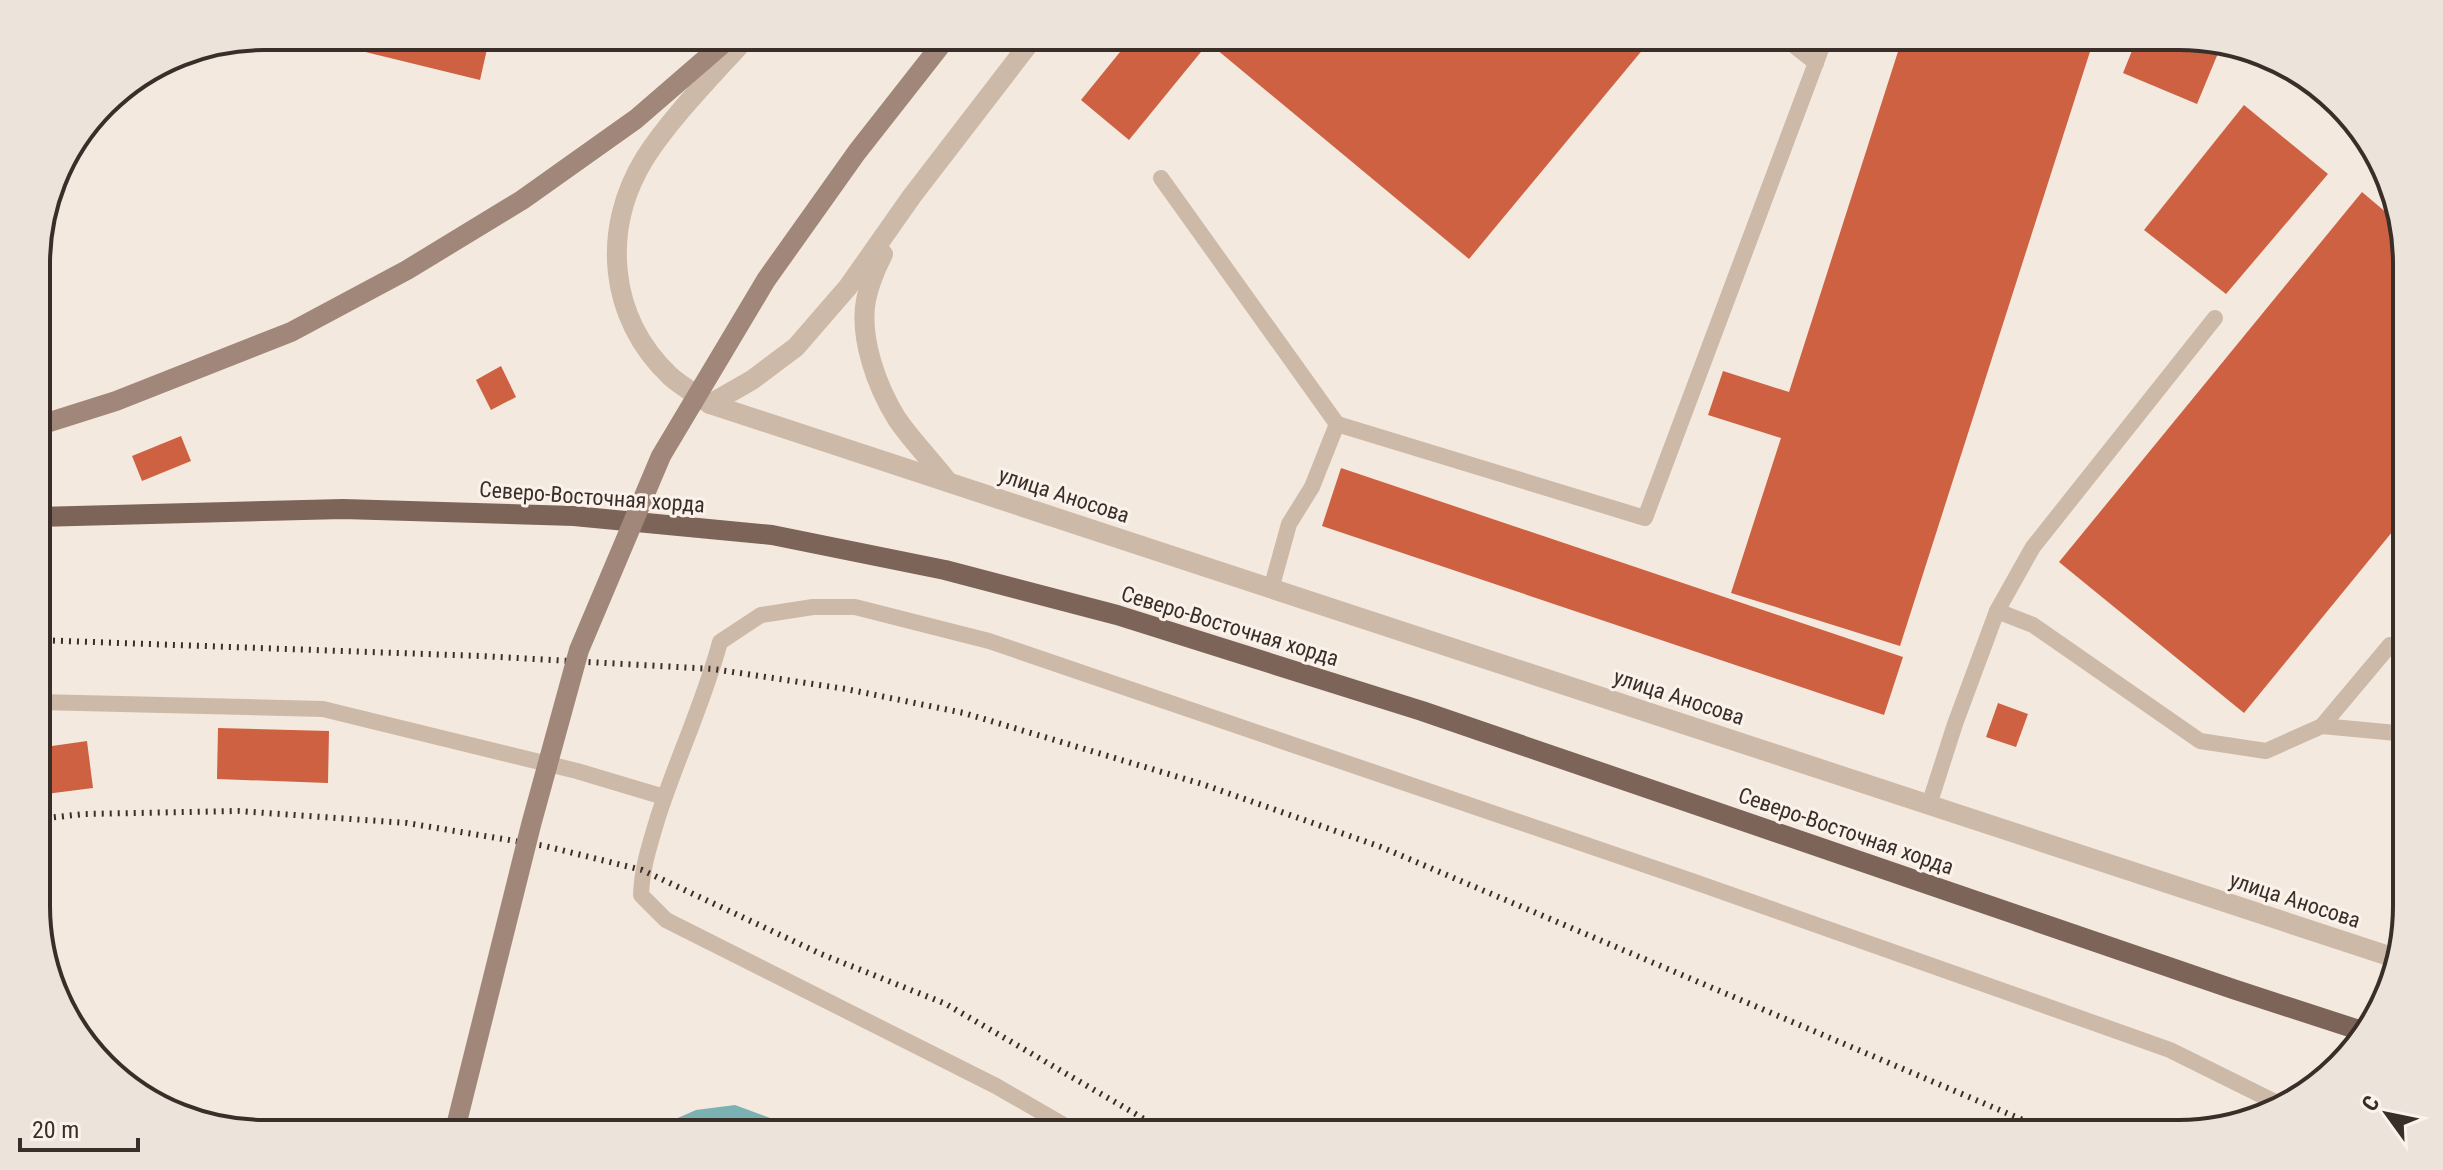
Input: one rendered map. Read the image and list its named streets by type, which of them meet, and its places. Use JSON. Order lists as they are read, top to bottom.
{
  "streets": {
    "main road": ["Северо-Восточная хорда"],
    "street": ["улица Аносова"]
  },
  "scale_bar": "20 m",
  "north": "top left"
}
